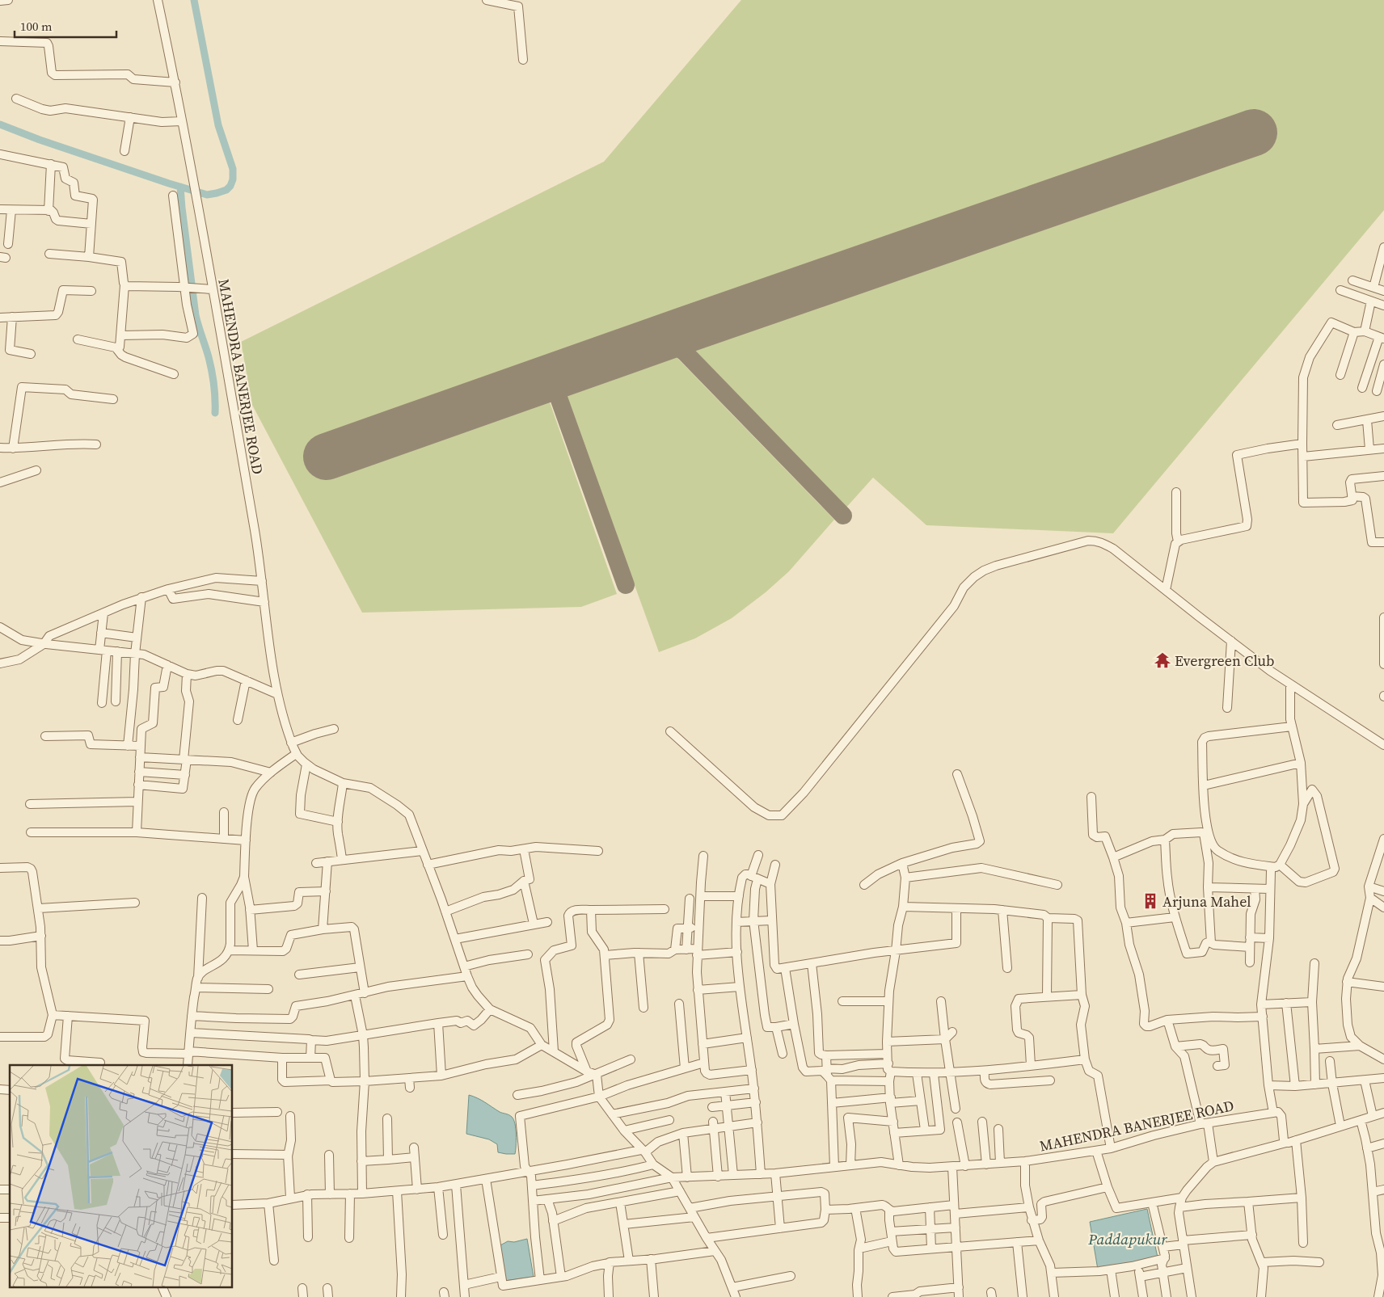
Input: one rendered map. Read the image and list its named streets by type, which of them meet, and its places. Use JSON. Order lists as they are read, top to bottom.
{
  "streets": {
    "street": ["MAHENDRA BANERJEE ROAD"]
  },
  "water": ["Paddapukur"],
  "places": {
    "temple": ["Evergreen Club"],
    "building": ["Arjuna Mahel"]
  },
  "scale_bar": "100 m"
}
